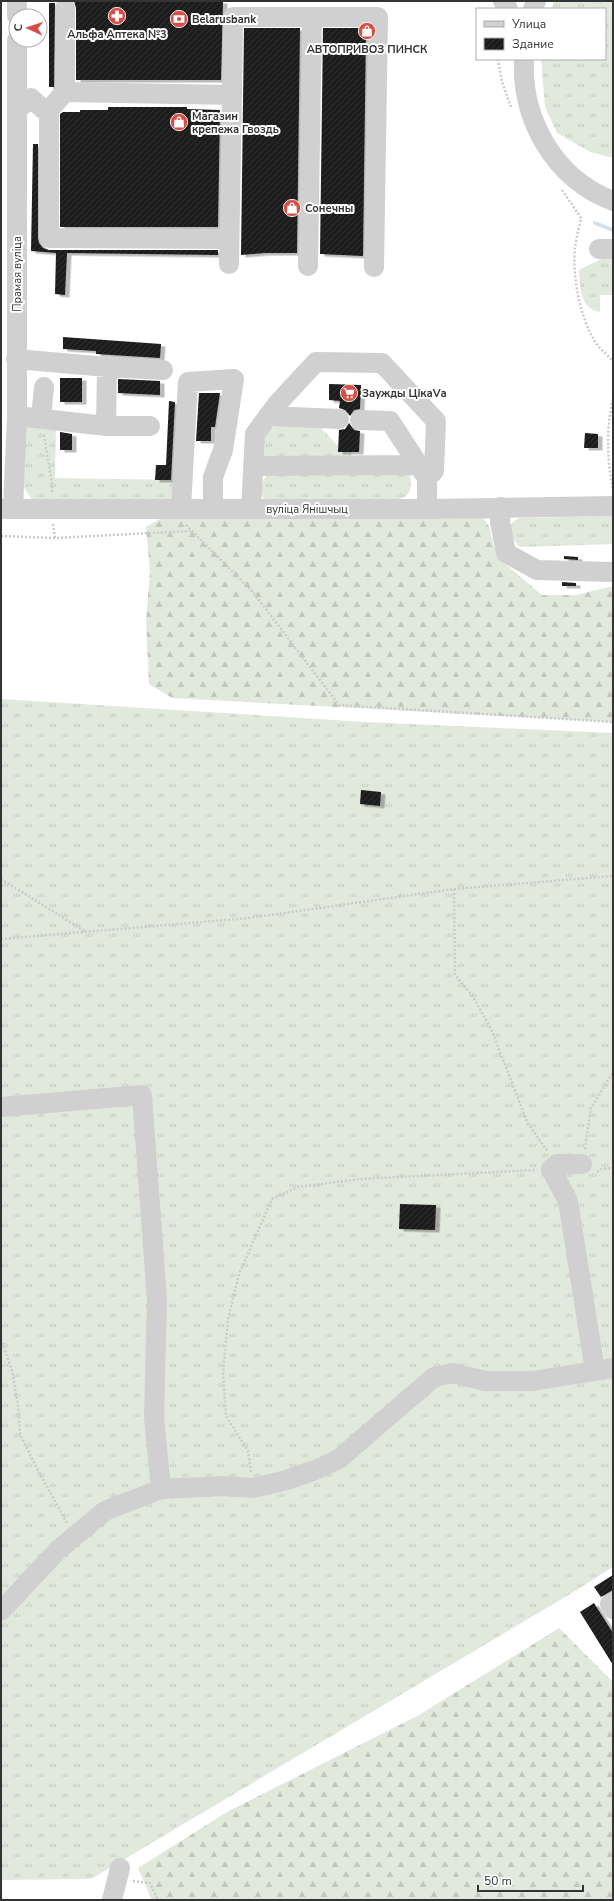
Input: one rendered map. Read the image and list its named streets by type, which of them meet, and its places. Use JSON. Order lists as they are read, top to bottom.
{
  "streets": {
    "street": ["Прамая вуліца", "вуліца Янішчыц"]
  },
  "crossings": [
    ["Прамая вуліца", "вуліца Янішчыц"]
  ],
  "places": {
    "pharmacy": ["Альфа Аптека №3"],
    "bank": ["Belarusbank"],
    "shop": ["АВТОПРИВОЗ ПИНСК", "Магазин крепежа Гвоздь", "Сонечны"],
    "supermarket": ["Заужды ЦікаVа"]
  },
  "legend": ["Улица", "Здание"],
  "scale_bar": "50 m",
  "north": "left"
}
